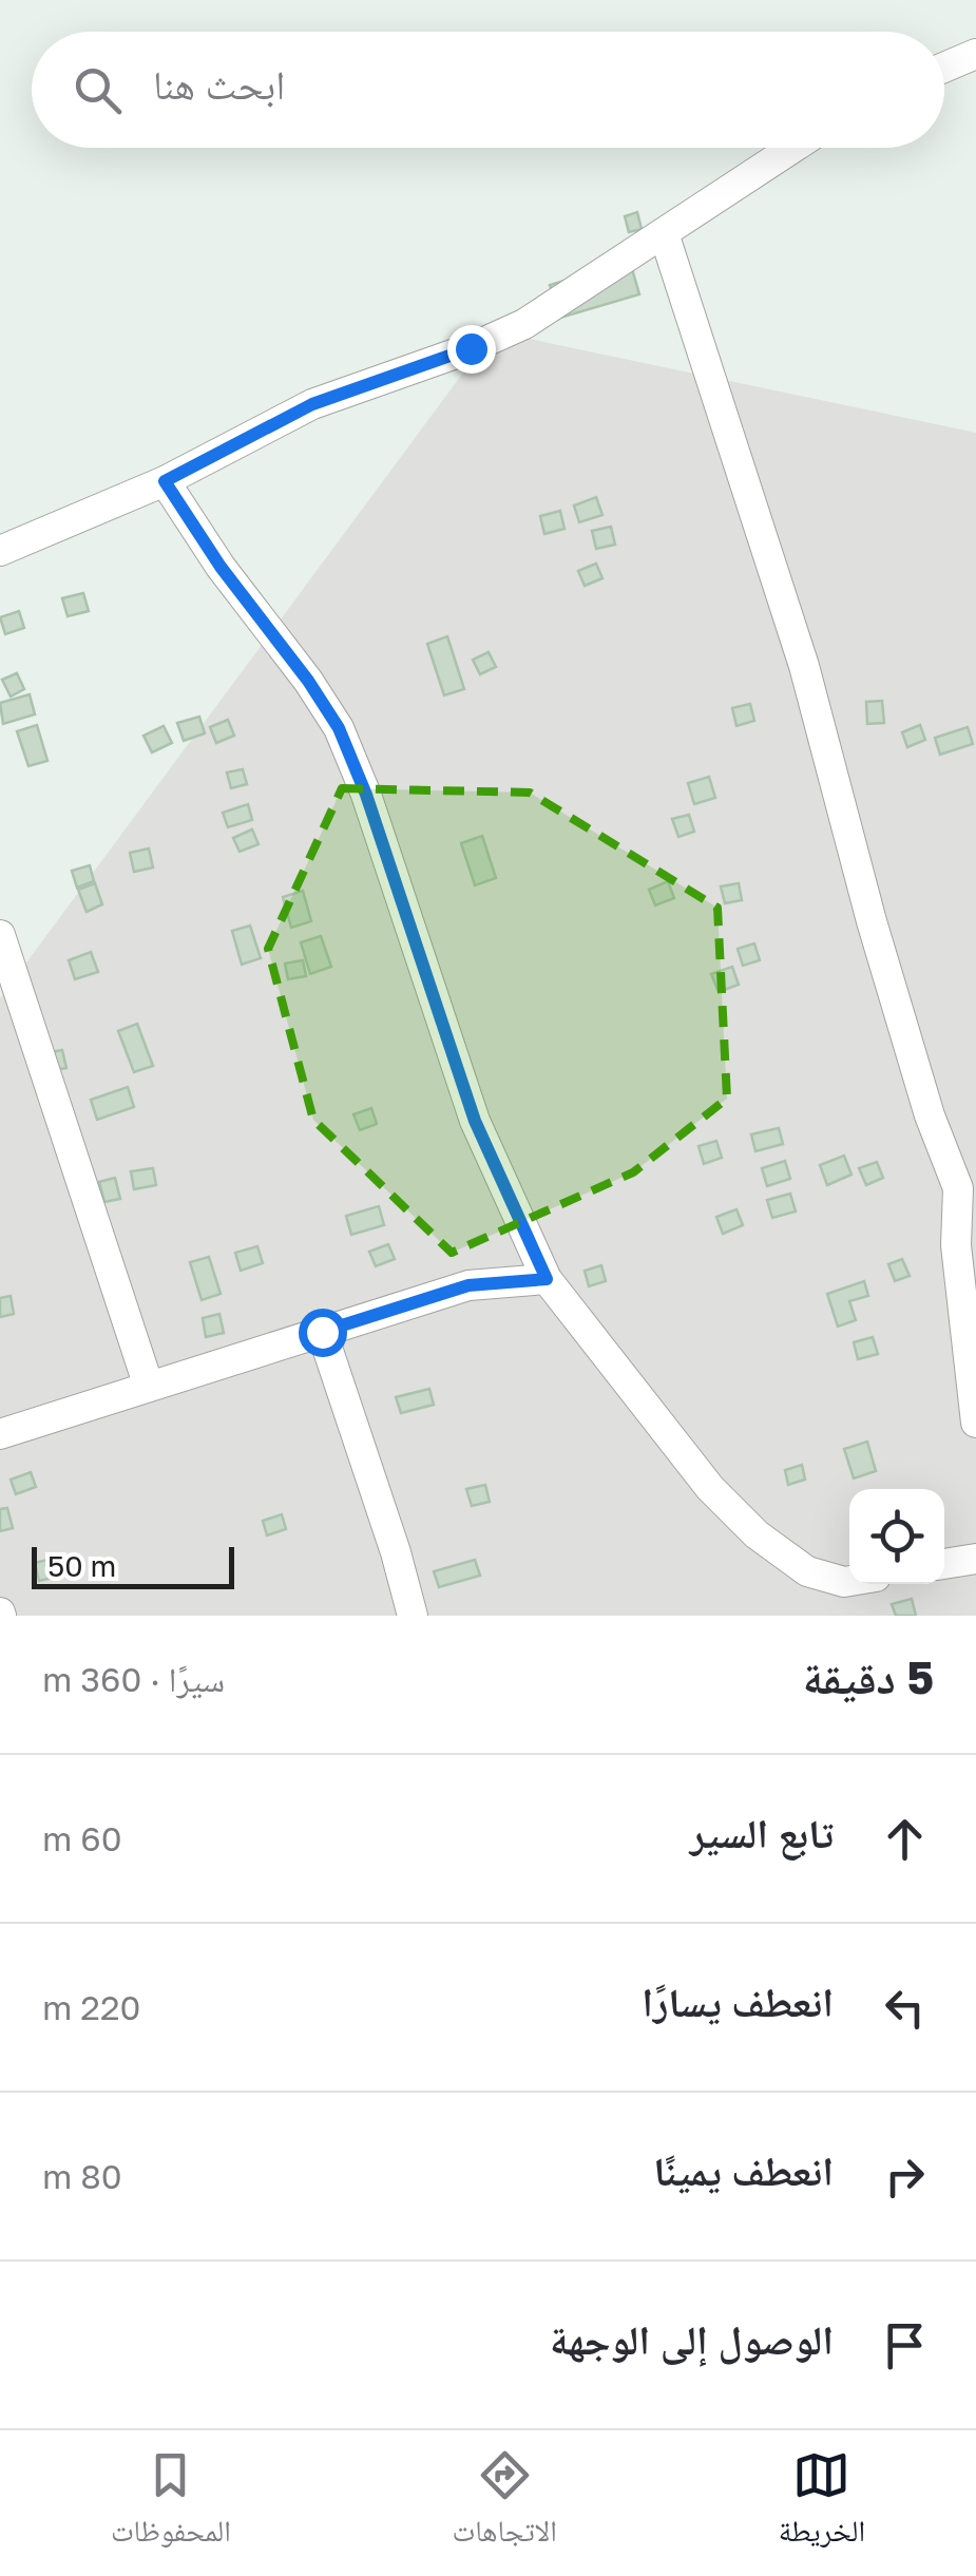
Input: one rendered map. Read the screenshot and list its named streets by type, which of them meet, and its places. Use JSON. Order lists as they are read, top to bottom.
{
  "scale_bar": "50 m",
  "page": {
    "search": "ابحث هنا",
    "scale": "50 m",
    "heading": ["5 دقيقة", "سيرًا · 360 m"],
    "list": [
      ["تابع السير", "60 m"],
      ["انعطف يسارًا", "220 m"],
      ["انعطف يمينًا", "80 m"],
      "الوصول إلى الوجهة"
    ],
    "nav": ["الخريطة", "الاتجاهات", "المحفوظات"]
  }
}
